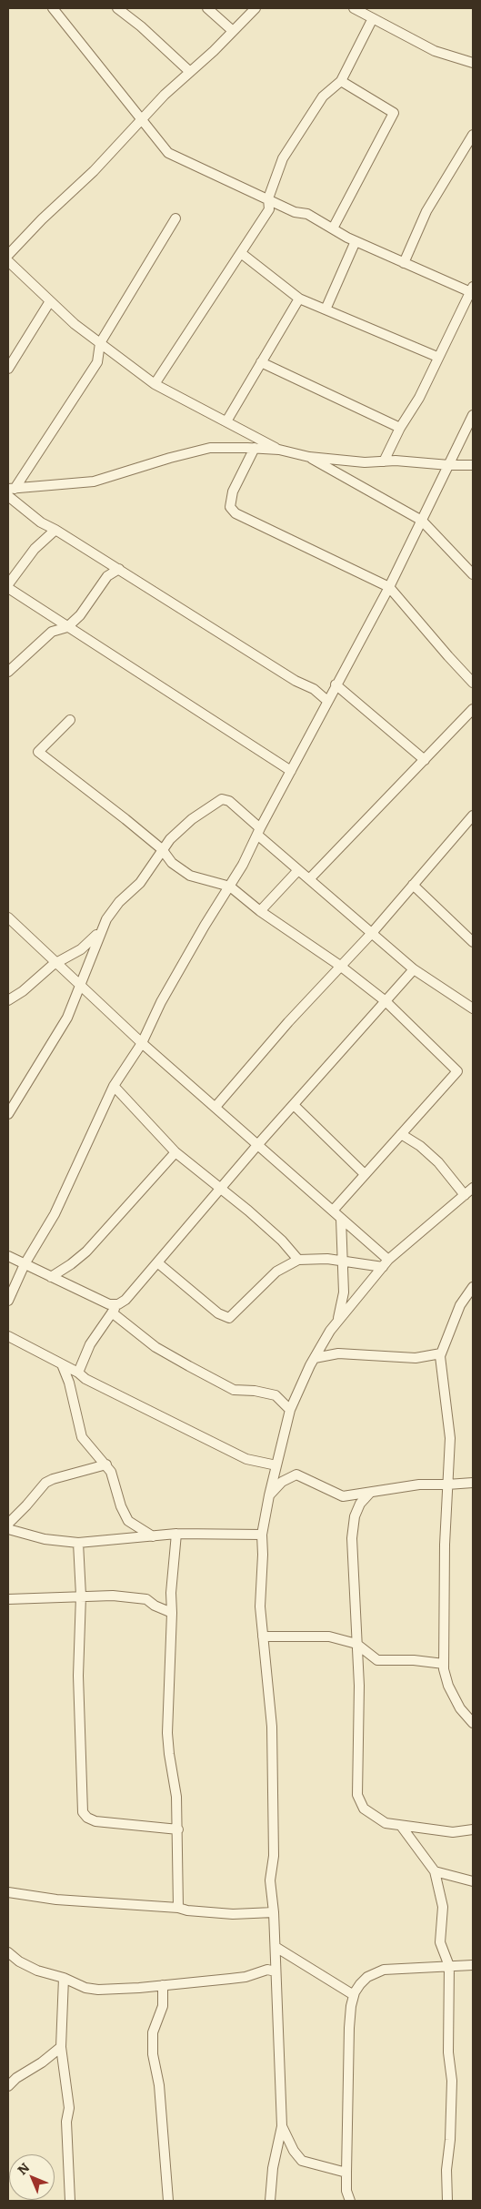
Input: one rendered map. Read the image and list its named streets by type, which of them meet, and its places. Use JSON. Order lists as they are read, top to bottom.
{
  "north": "top left"
}
